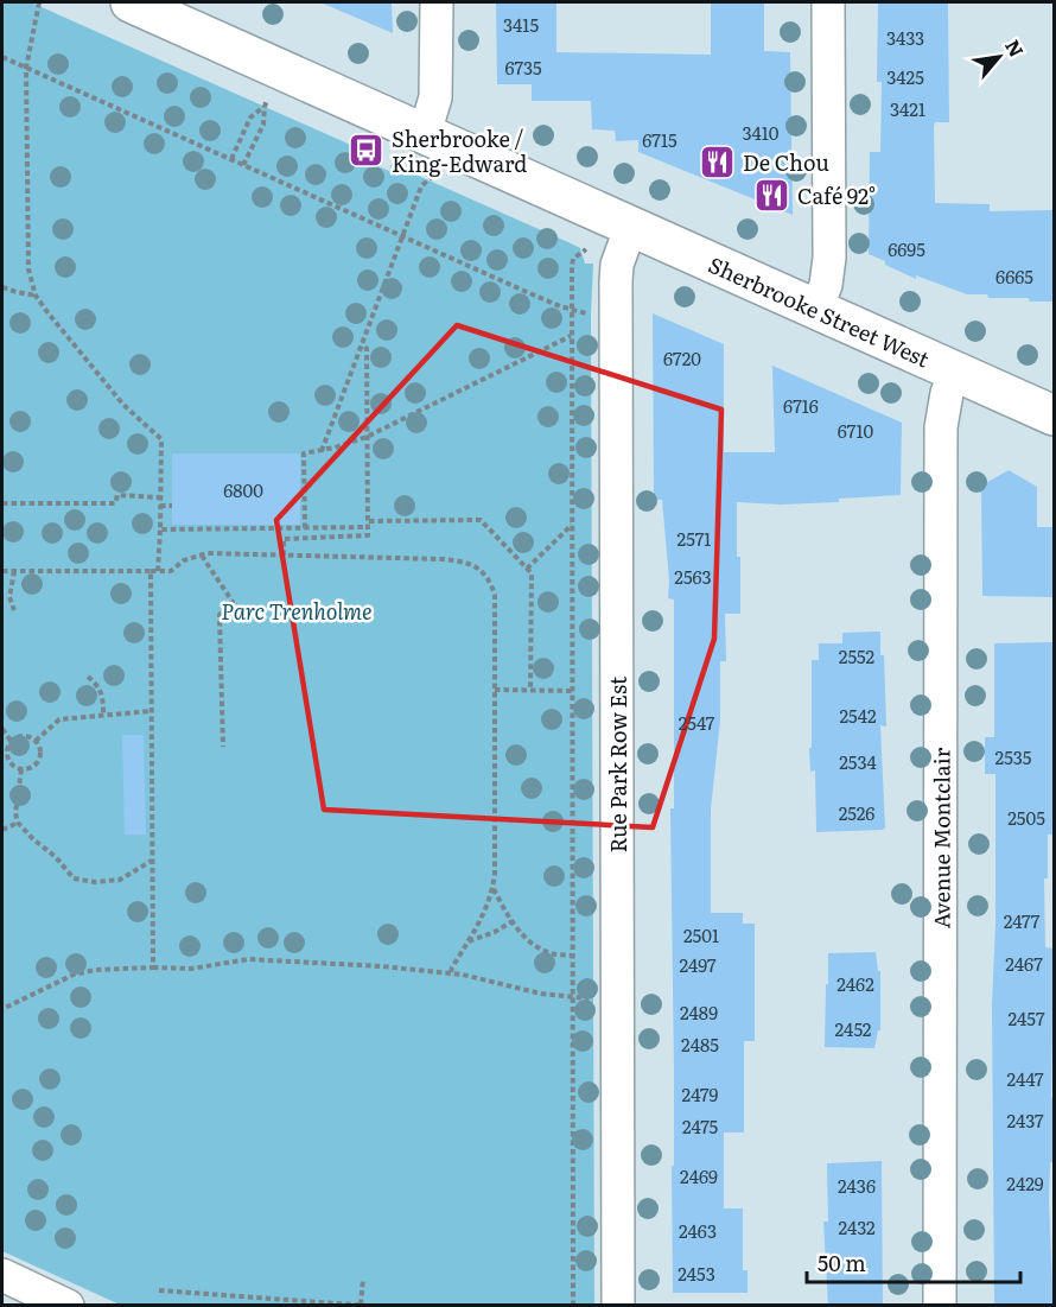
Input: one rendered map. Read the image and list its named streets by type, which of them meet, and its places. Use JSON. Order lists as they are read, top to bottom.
{
  "streets": {
    "main road": ["Sherbrooke Street West"],
    "street": ["Rue Park Row Est", "Avenue Montclair"]
  },
  "crossings": [
    ["Sherbrooke Street West", "Rue Park Row Est"],
    ["Sherbrooke Street West", "Avenue Montclair"]
  ],
  "parks": ["Parc Trenholme"],
  "places": {
    "bus stop": ["Sherbrooke / King-Edward"],
    "restaurant": ["De Chou", "Café 92°"]
  },
  "house_numbers": [
    "3415",
    "3433",
    "6735",
    "3425",
    "3421",
    "3410",
    "6715",
    "6695",
    "6665",
    "6720",
    "6716",
    "6710",
    "6800",
    "2571",
    "2563",
    "2552",
    "2542",
    "2547",
    "2535",
    "2534",
    "2526",
    "2505",
    "2477",
    "2501",
    "2467",
    "2497",
    "2462",
    "2489",
    "2457",
    "2452",
    "2485",
    "2447",
    "2479",
    "2437",
    "2475",
    "2469",
    "2429",
    "2436",
    "2432",
    "2463",
    "2453"
  ],
  "scale_bar": "50 m",
  "north": "top right"
}
